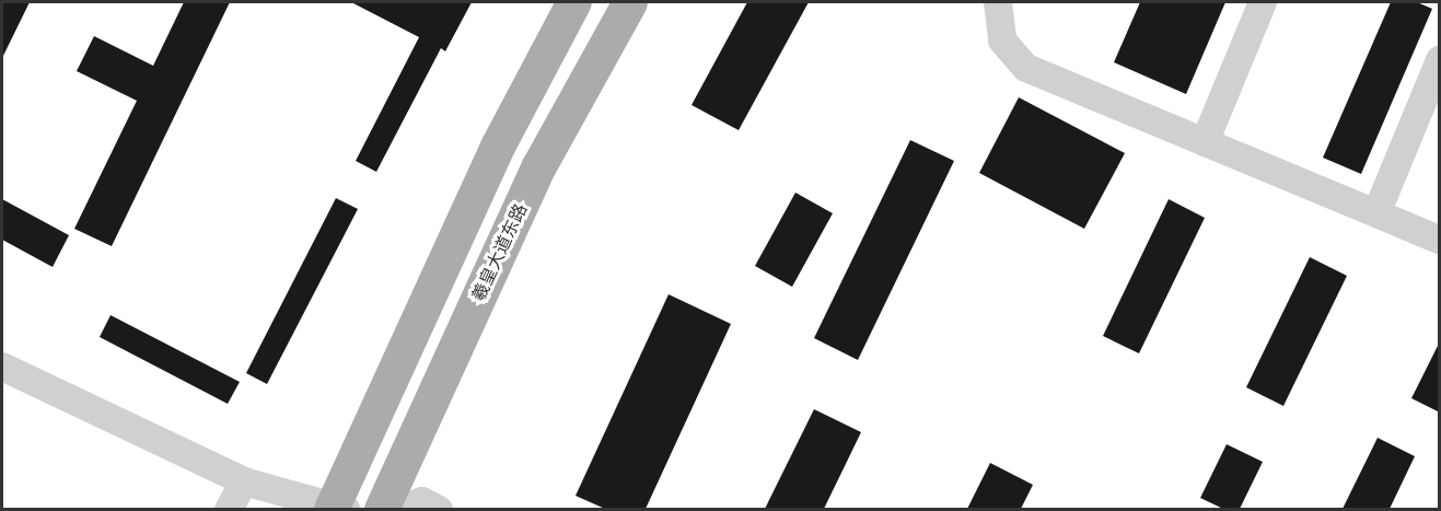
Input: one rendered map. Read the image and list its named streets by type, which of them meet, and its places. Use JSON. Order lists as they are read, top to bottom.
{
  "streets": {
    "main road": ["羲皇大道东路"]
  }
}
